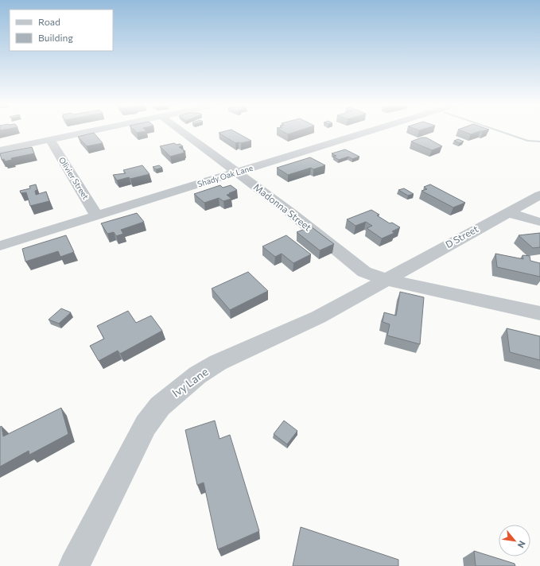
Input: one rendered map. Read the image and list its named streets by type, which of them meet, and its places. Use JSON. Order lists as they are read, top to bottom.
{
  "streets": {
    "street": [
      "Shady Oak Lane",
      "Olivier Street",
      "Madonna Street",
      "D Street",
      "Ivy Lane"
    ]
  },
  "crossings": [
    ["Shady Oak Lane", "Olivier Street"],
    ["Shady Oak Lane", "Madonna Street"],
    ["Madonna Street", "D Street"],
    ["Madonna Street", "Ivy Lane"],
    ["D Street", "Ivy Lane"]
  ],
  "legend": ["Road", "Building"],
  "north": "bottom right"
}
